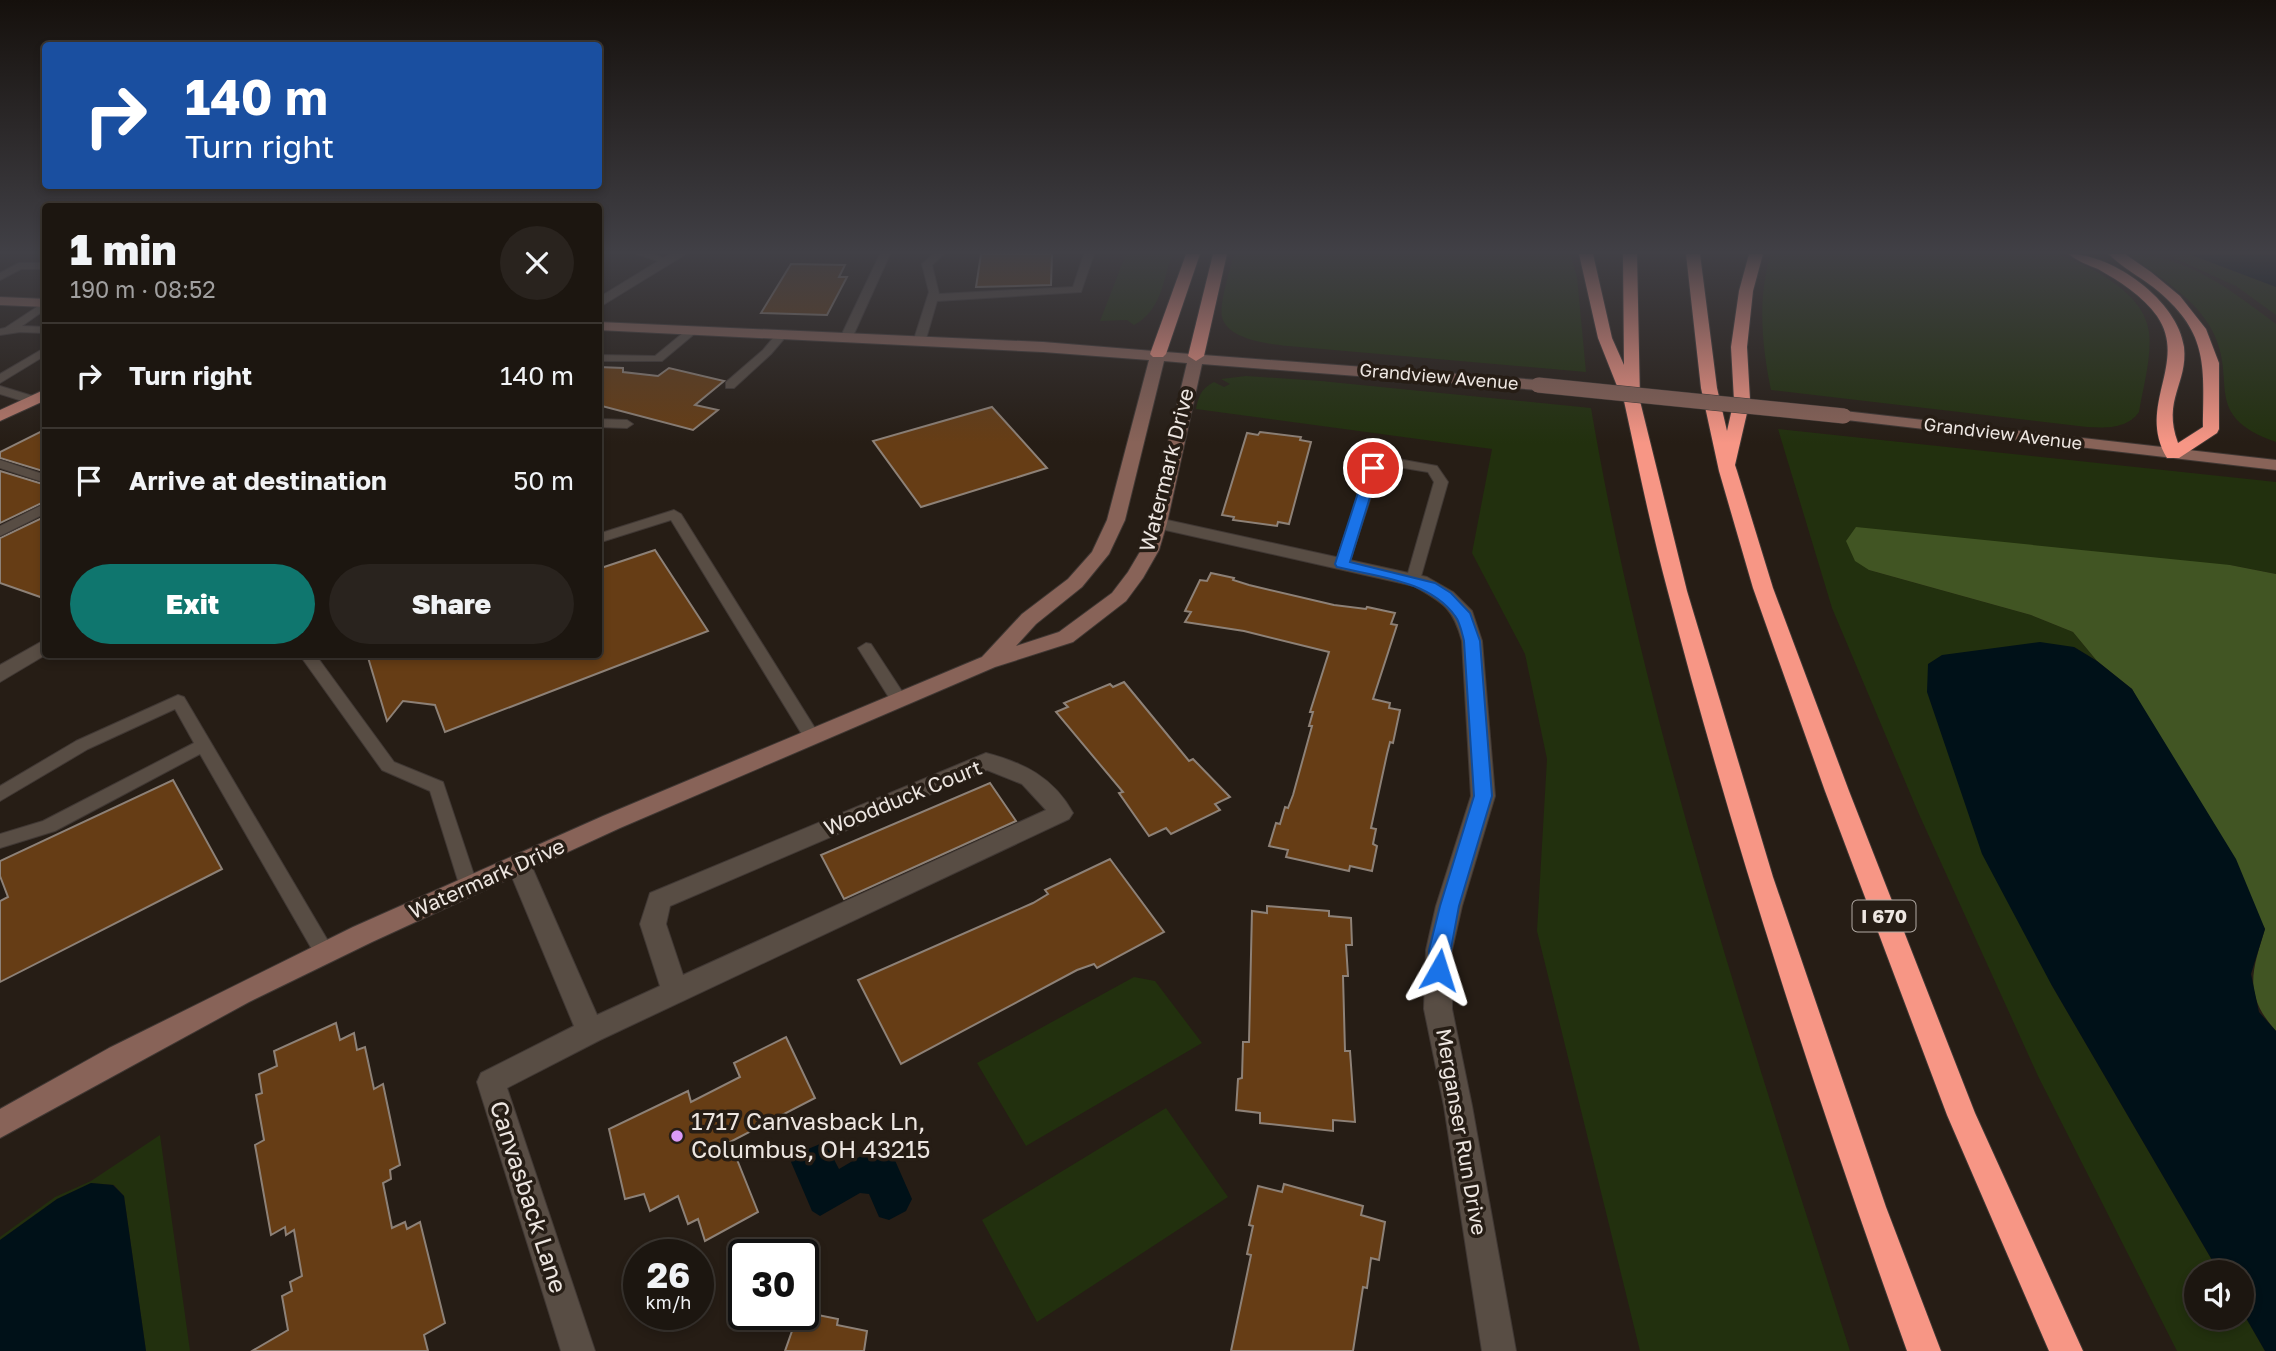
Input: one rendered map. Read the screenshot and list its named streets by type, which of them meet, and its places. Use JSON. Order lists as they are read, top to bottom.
{
  "streets": {
    "highway": ["I 670"],
    "main road": ["Grandview Avenue", "Watermark Drive"],
    "street": ["Woodduck Court", "Merganser Run Drive", "Canvasback Lane"]
  },
  "crossings": [
    ["Grandview Avenue", "Watermark Drive"],
    ["Watermark Drive", "Merganser Run Drive"],
    ["Woodduck Court", "Canvasback Lane"]
  ],
  "places": ["1717 Canvasback Ln, Columbus, OH 43215"],
  "page": {
    "turn": ["140 m", "Turn right"],
    "heading": ["1 min", "190 m · 08:52"],
    "list": [
      {
        "name": "Turn right",
        "value": "140 m"
      },
      {
        "name": "Arrive at destination",
        "value": "50 m"
      }
    ],
    "buttons": ["Exit", "Share"],
    "speed": "26 km/h",
    "limit": "30"
  }
}
